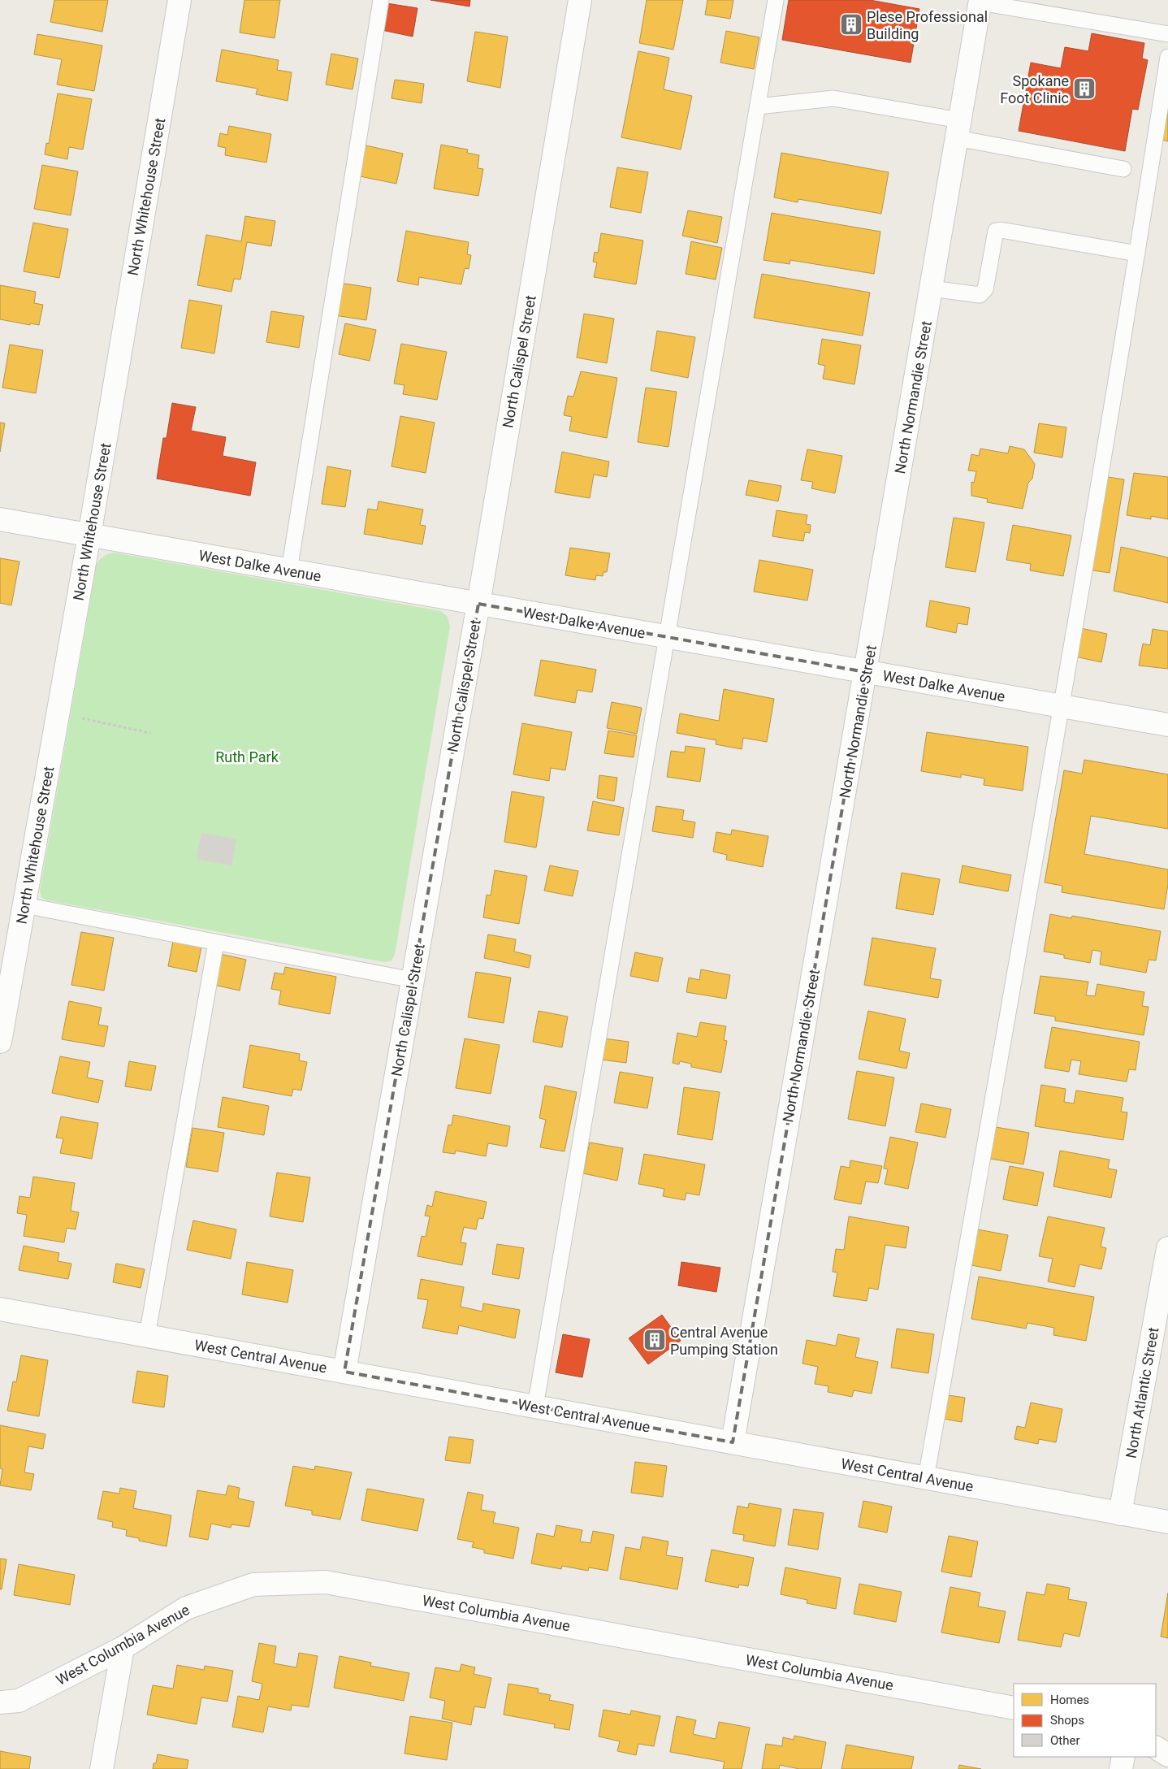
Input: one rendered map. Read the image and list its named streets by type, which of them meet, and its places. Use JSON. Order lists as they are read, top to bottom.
{
  "streets": {
    "street": [
      "North Whitehouse Street",
      "North Calispel Street",
      "North Normandie Street",
      "West Dalke Avenue",
      "West Central Avenue",
      "North Atlantic Street",
      "West Columbia Avenue"
    ]
  },
  "crossings": [
    ["North Whitehouse Street", "West Dalke Avenue"],
    ["North Calispel Street", "West Dalke Avenue"],
    ["North Calispel Street", "West Central Avenue"],
    ["North Normandie Street", "West Dalke Avenue"],
    ["North Normandie Street", "West Central Avenue"],
    ["West Central Avenue", "North Atlantic Street"]
  ],
  "parks": ["Ruth Park"],
  "places": {
    "building": ["Plese Professional Building", "Spokane Foot Clinic", "Central Avenue Pumping Station"]
  },
  "legend": ["Homes", "Shops", "Other"]
}
